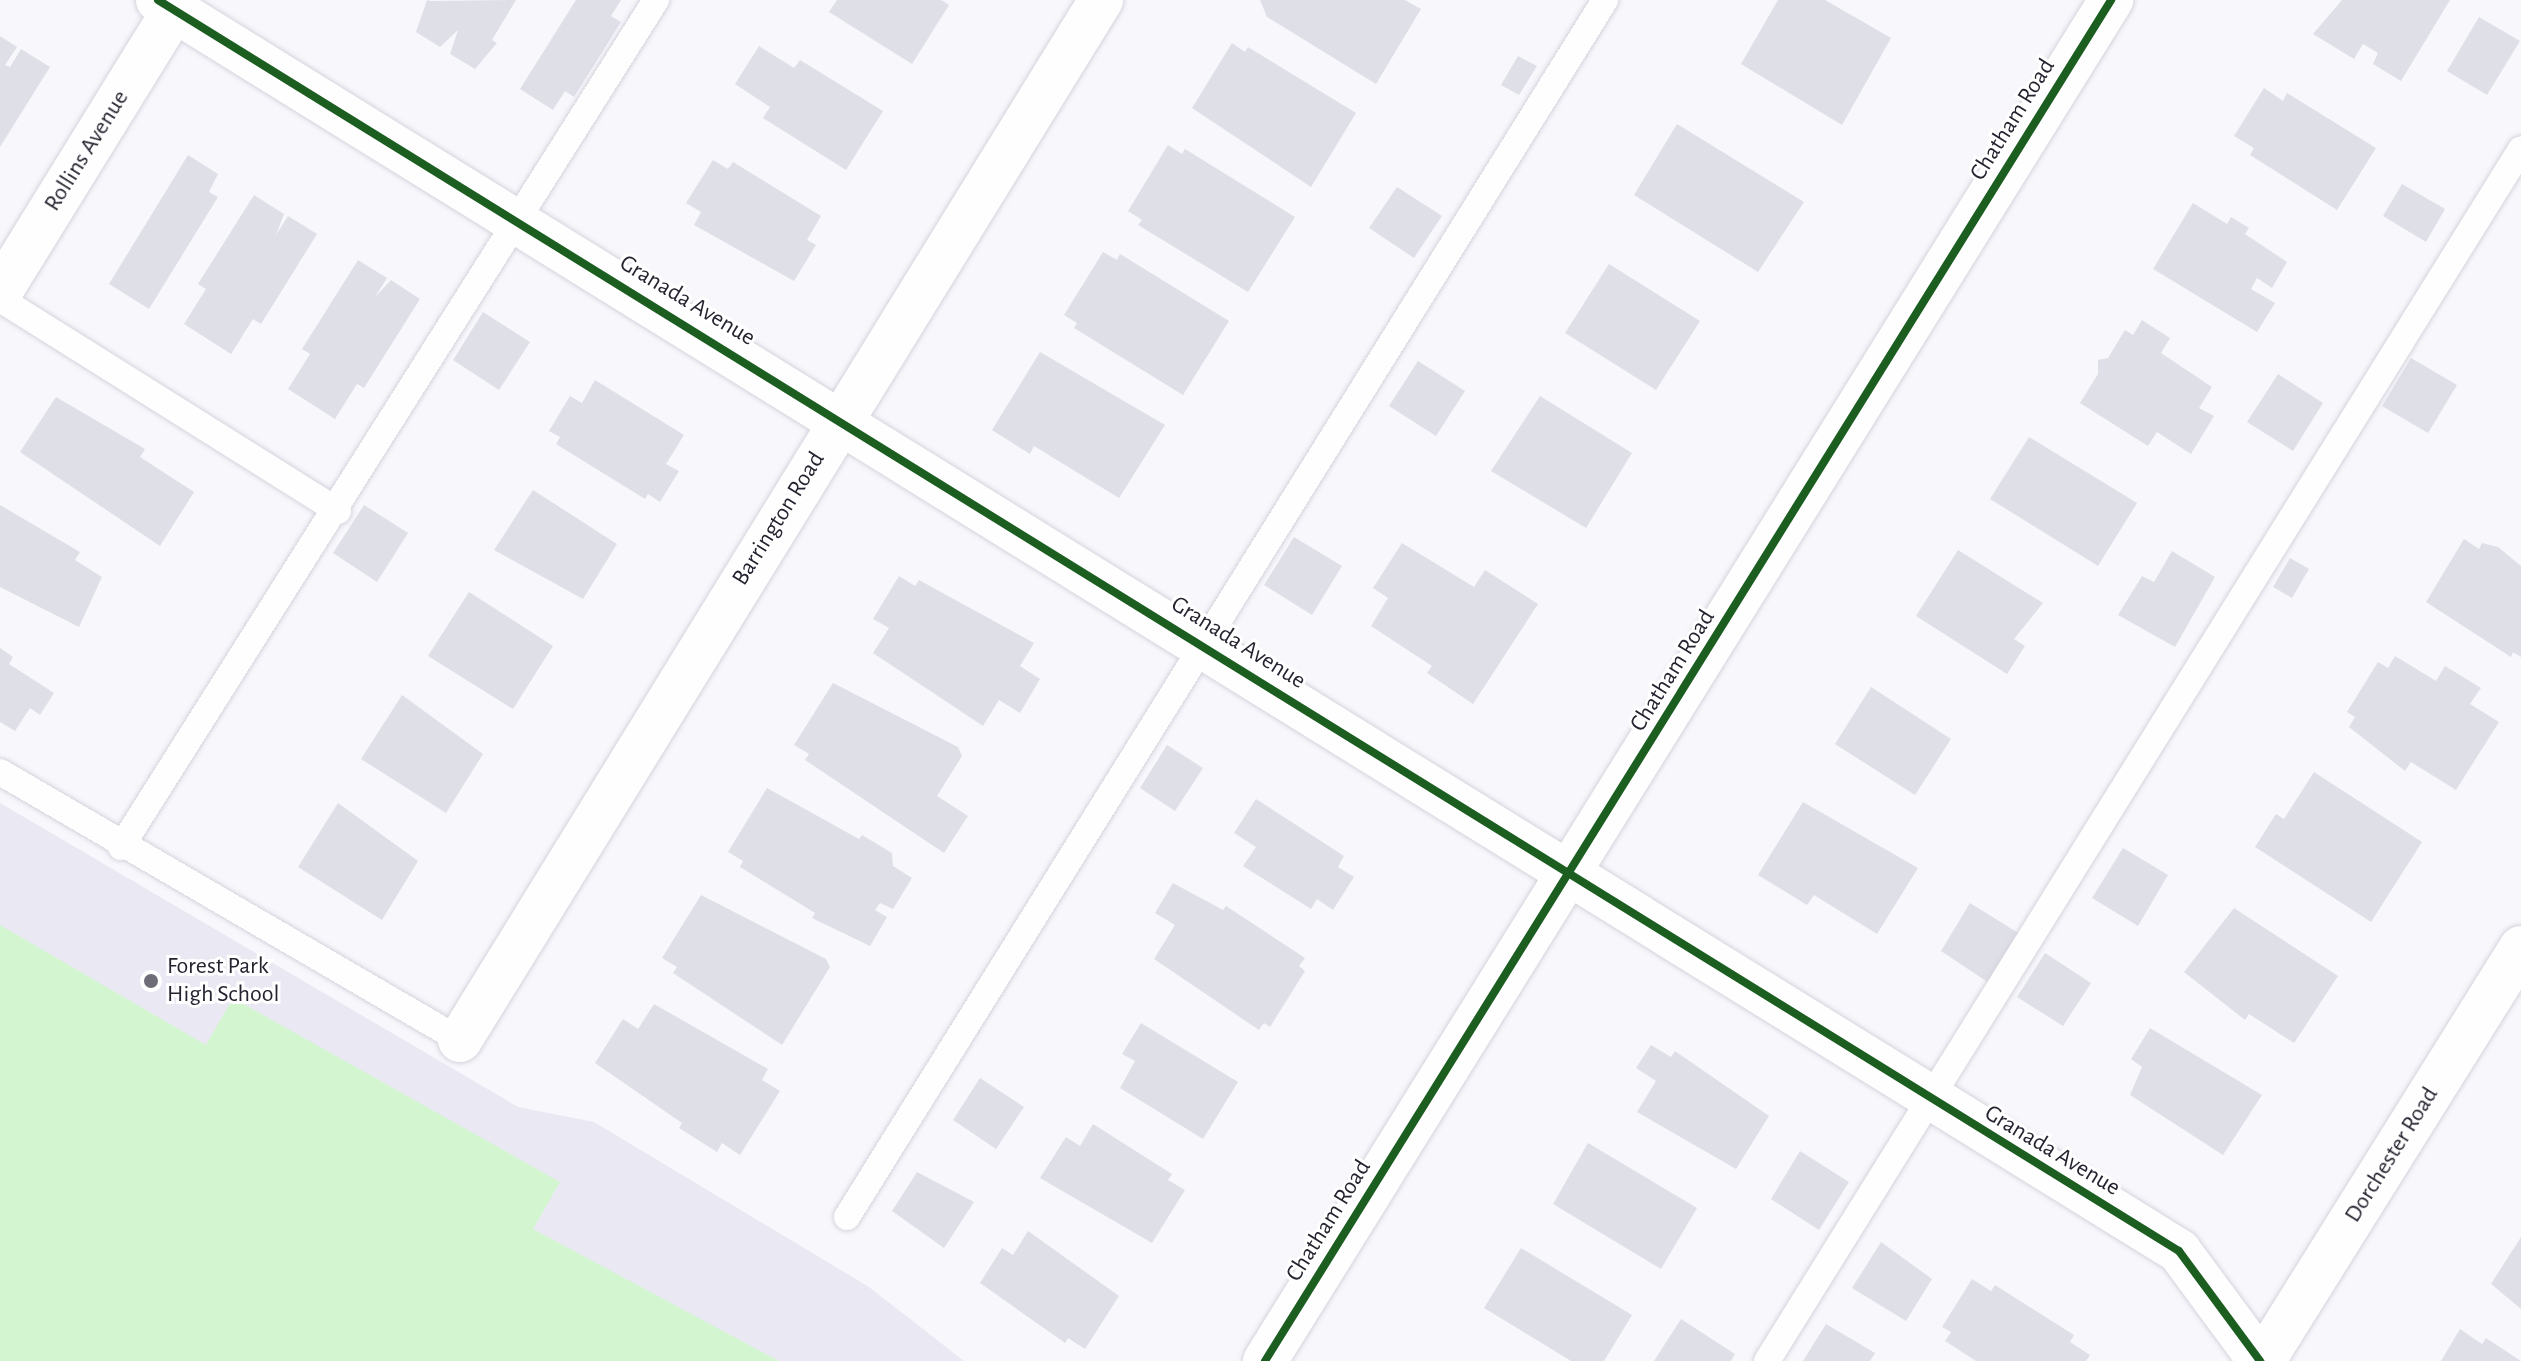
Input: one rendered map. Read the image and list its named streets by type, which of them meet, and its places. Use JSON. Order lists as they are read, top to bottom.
{
  "streets": {
    "street": [
      "Chatham Road",
      "Rollins Avenue",
      "Granada Avenue",
      "Barrington Road",
      "Dorchester Road"
    ]
  },
  "crossings": [
    ["Chatham Road", "Granada Avenue"],
    ["Rollins Avenue", "Granada Avenue"],
    ["Granada Avenue", "Barrington Road"],
    ["Granada Avenue", "Dorchester Road"]
  ],
  "places": ["Forest Park High School"]
}
